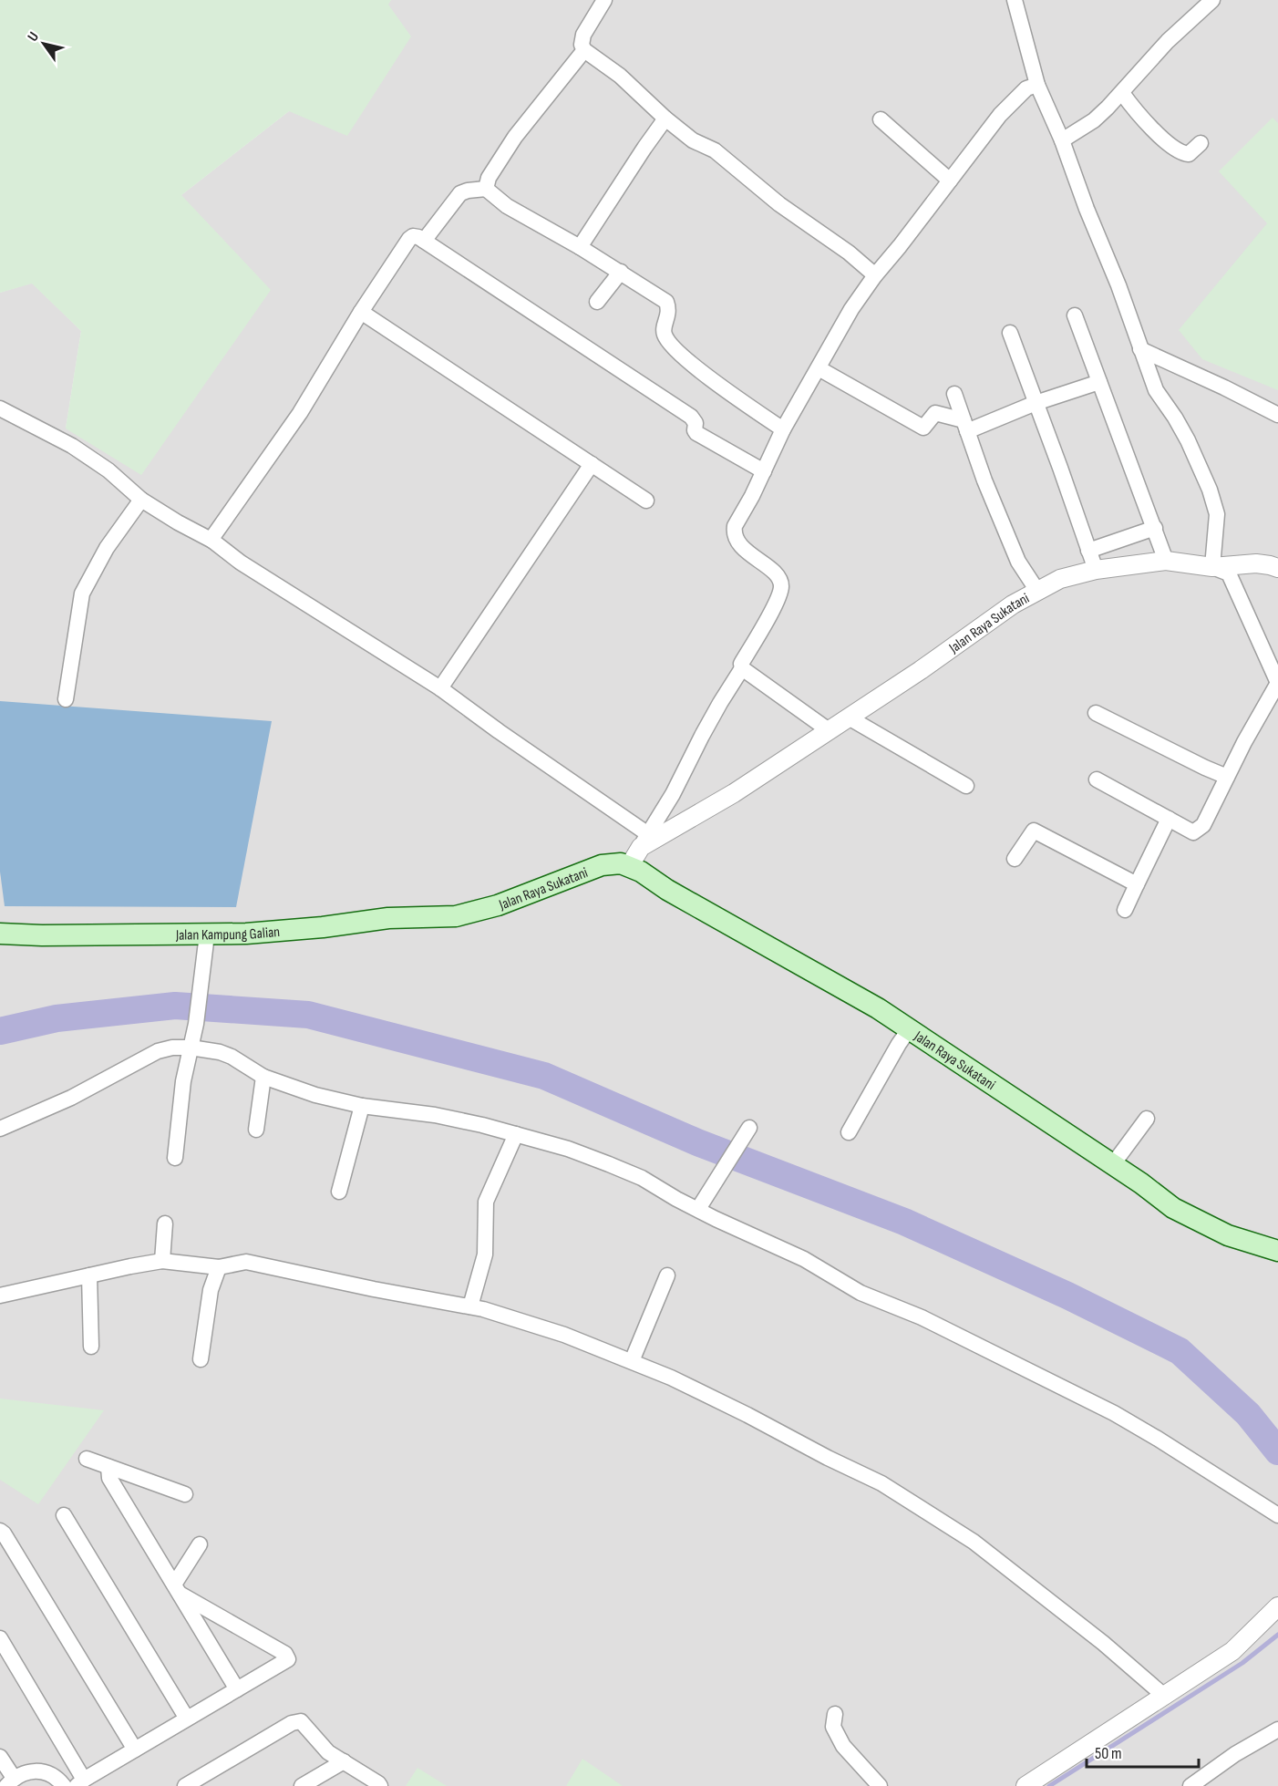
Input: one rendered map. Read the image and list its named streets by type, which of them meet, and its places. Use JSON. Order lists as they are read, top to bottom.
{
  "streets": {
    "main road": ["Jalan Raya Sukatani", "Jalan Kampung Galian"]
  },
  "crossings": [
    ["Jalan Raya Sukatani", "Jalan Kampung Galian"]
  ],
  "scale_bar": "50 m",
  "north": "top left"
}
